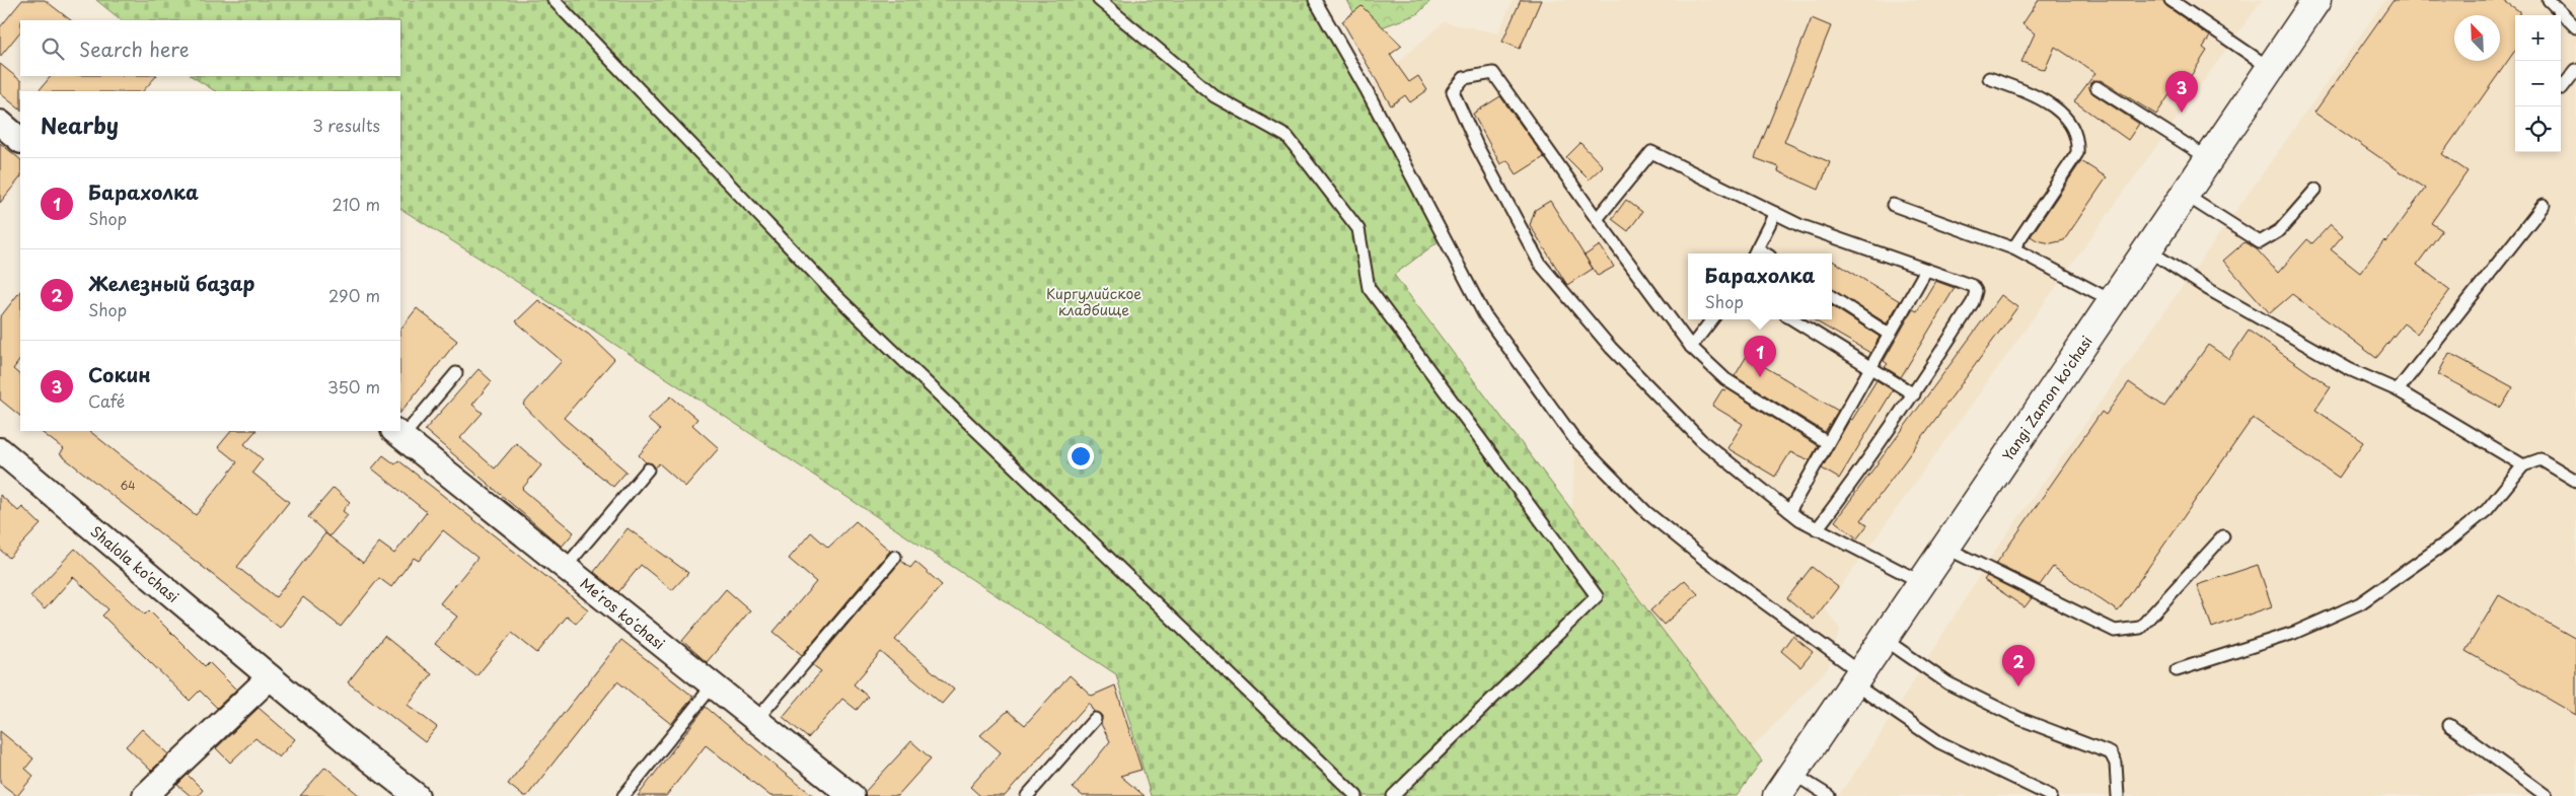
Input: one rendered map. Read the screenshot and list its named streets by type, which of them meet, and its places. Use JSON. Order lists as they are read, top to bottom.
{
  "streets": {
    "street": ["Yangi Zamon ko'chasi", "Shalola ko'chasi", "Meʻros koʻchasi"]
  },
  "parks": ["Киргулийское кладбище"],
  "house_numbers": ["64"],
  "north": "top left",
  "page": {
    "map_buttons": ["+", "−"],
    "search": "Search here",
    "pins": ["3", "1", "2"],
    "heading": ["Nearby", "3 results"],
    "list": [
      {
        "mark": "1",
        "name": "Барахолка",
        "note": "Shop",
        "value": "210 m"
      },
      {
        "mark": "2",
        "name": "Железный базар",
        "note": "Shop",
        "value": "290 m"
      },
      {
        "mark": "3",
        "name": "Сокин",
        "note": "Café",
        "value": "350 m"
      }
    ],
    "popup": ["Барахолка", "Shop"]
  }
}
